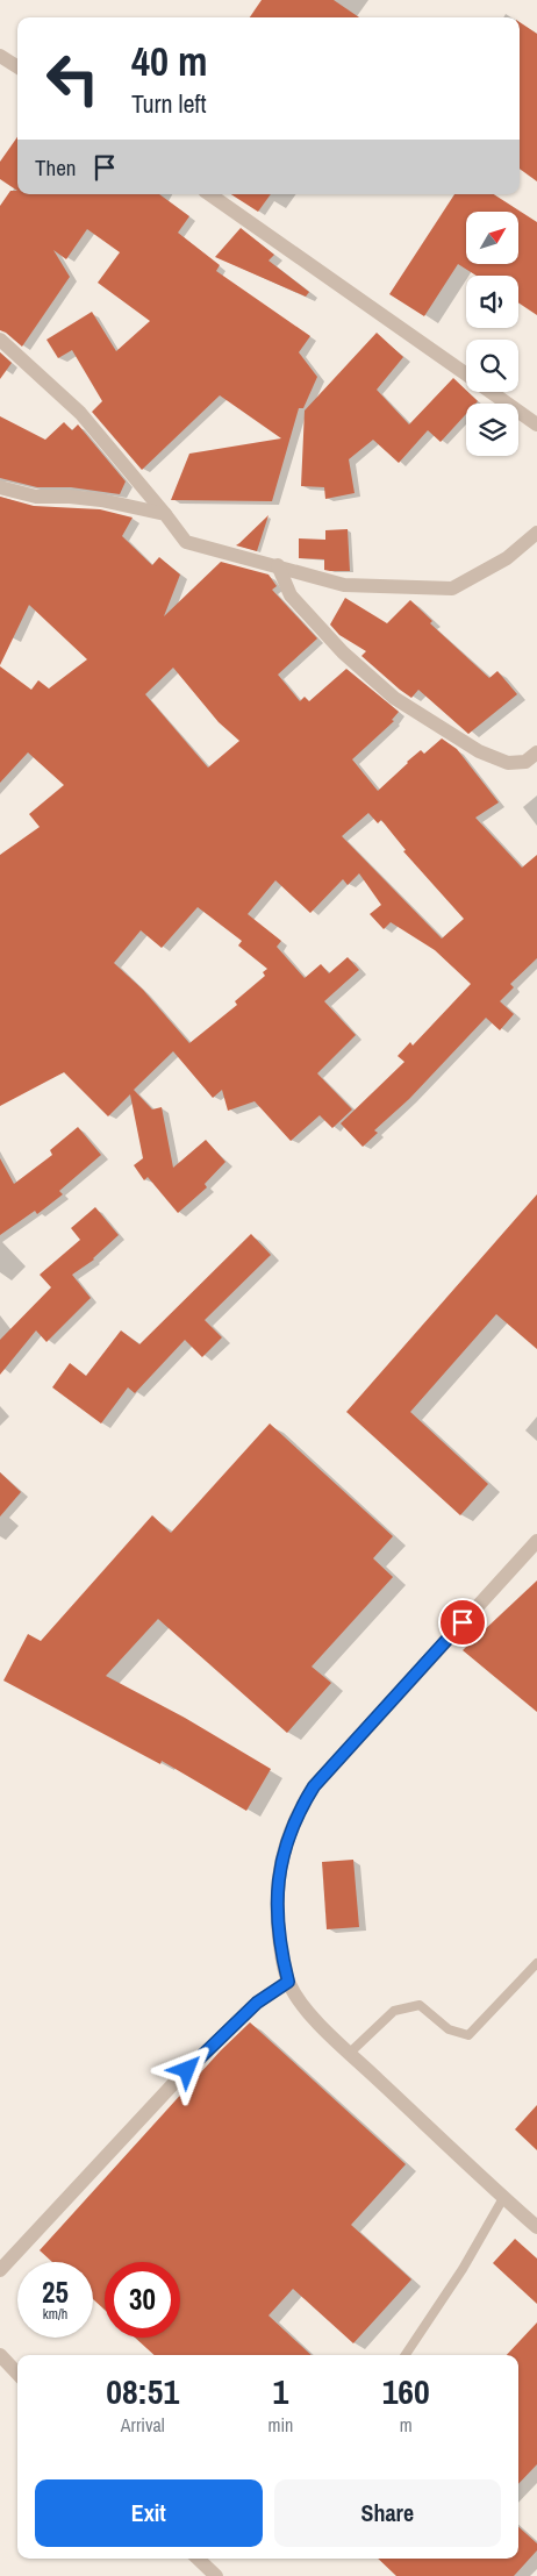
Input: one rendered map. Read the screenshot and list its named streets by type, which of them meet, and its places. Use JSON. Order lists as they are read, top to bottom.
{
  "north": "top right",
  "page": {
    "turn": ["40 m", "Turn left"],
    "then": "Then",
    "speed": "25 km/h",
    "limit": "30",
    "eta": [
      "08:51",
      "Arrival",
      "1",
      "min",
      "160",
      "m"
    ],
    "buttons": ["Exit", "Share"]
  }
}
